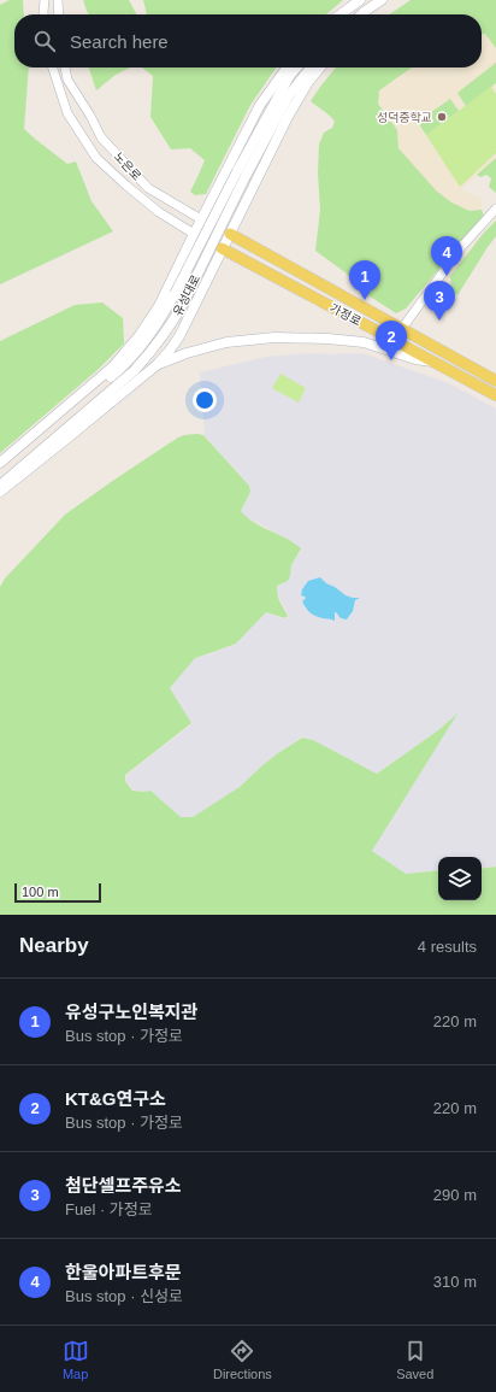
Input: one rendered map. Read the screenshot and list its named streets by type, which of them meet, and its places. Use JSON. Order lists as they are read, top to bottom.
{
  "streets": {
    "main road": ["노은로", "유성대로", "가정로"]
  },
  "crossings": [
    ["노은로", "가정로"]
  ],
  "places": ["성덕중학교"],
  "scale_bar": "100 m",
  "page": {
    "search": "Search here",
    "pins": [
      "4",
      "1",
      "3",
      "2"
    ],
    "scale": "100 m",
    "heading": ["Nearby", "4 results"],
    "list": [
      {
        "mark": "1",
        "name": "유성구노인복지관",
        "note": "Bus stop · 가정로",
        "value": "220 m"
      },
      {
        "mark": "2",
        "name": "KT&G연구소",
        "note": "Bus stop · 가정로",
        "value": "220 m"
      },
      {
        "mark": "3",
        "name": "첨단셀프주유소",
        "note": "Fuel · 가정로",
        "value": "290 m"
      },
      {
        "mark": "4",
        "name": "한울아파트후문",
        "note": "Bus stop · 신성로",
        "value": "310 m"
      }
    ],
    "nav": ["Map", "Directions", "Saved"]
  }
}
